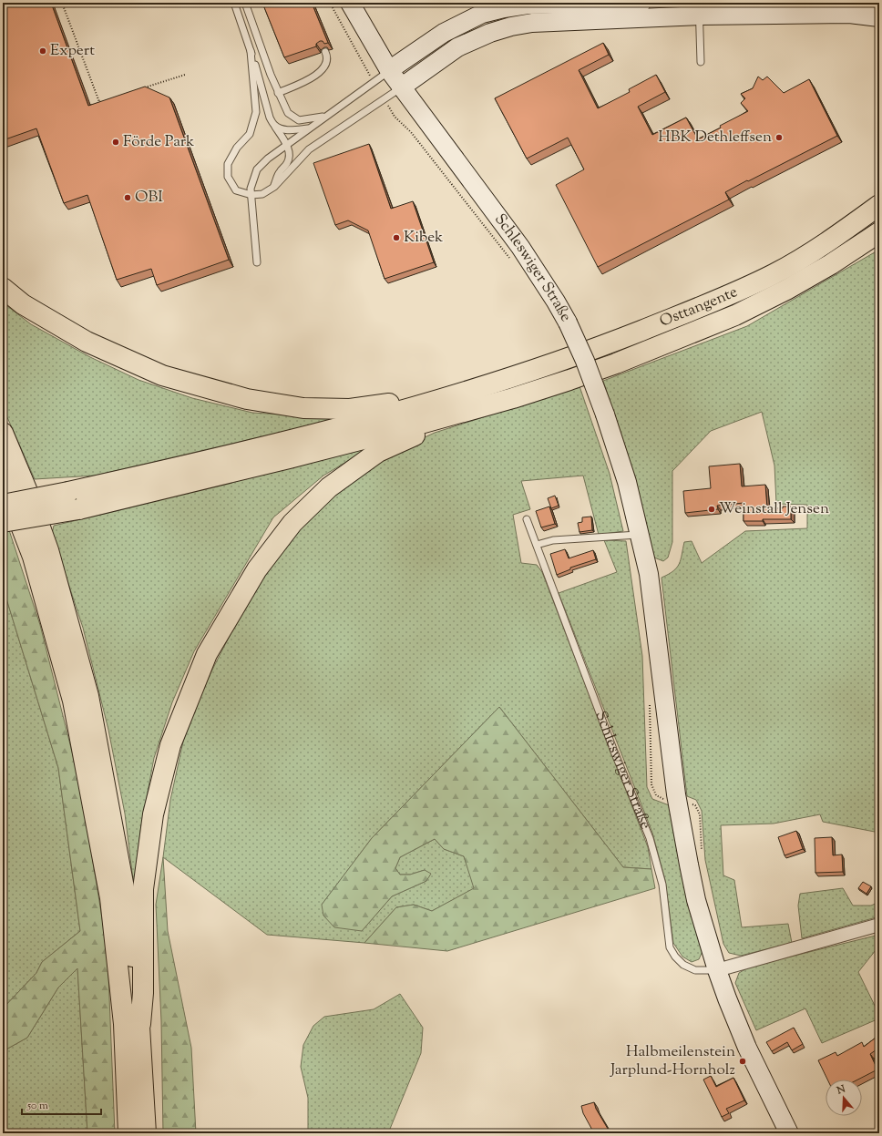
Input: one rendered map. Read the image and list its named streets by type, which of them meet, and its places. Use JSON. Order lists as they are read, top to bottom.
{
  "streets": {
    "highway": ["Osttangente"],
    "main road": ["Schleswiger Straße"]
  },
  "places": [
    "Expert",
    "HBK Dethleffsen",
    "Förde Park",
    "OBI",
    "Kibek",
    "Weinstall Jensen",
    "Halbmeilenstein Jarplund-Hornholz"
  ],
  "scale_bar": "50 m",
  "north": "top"
}
